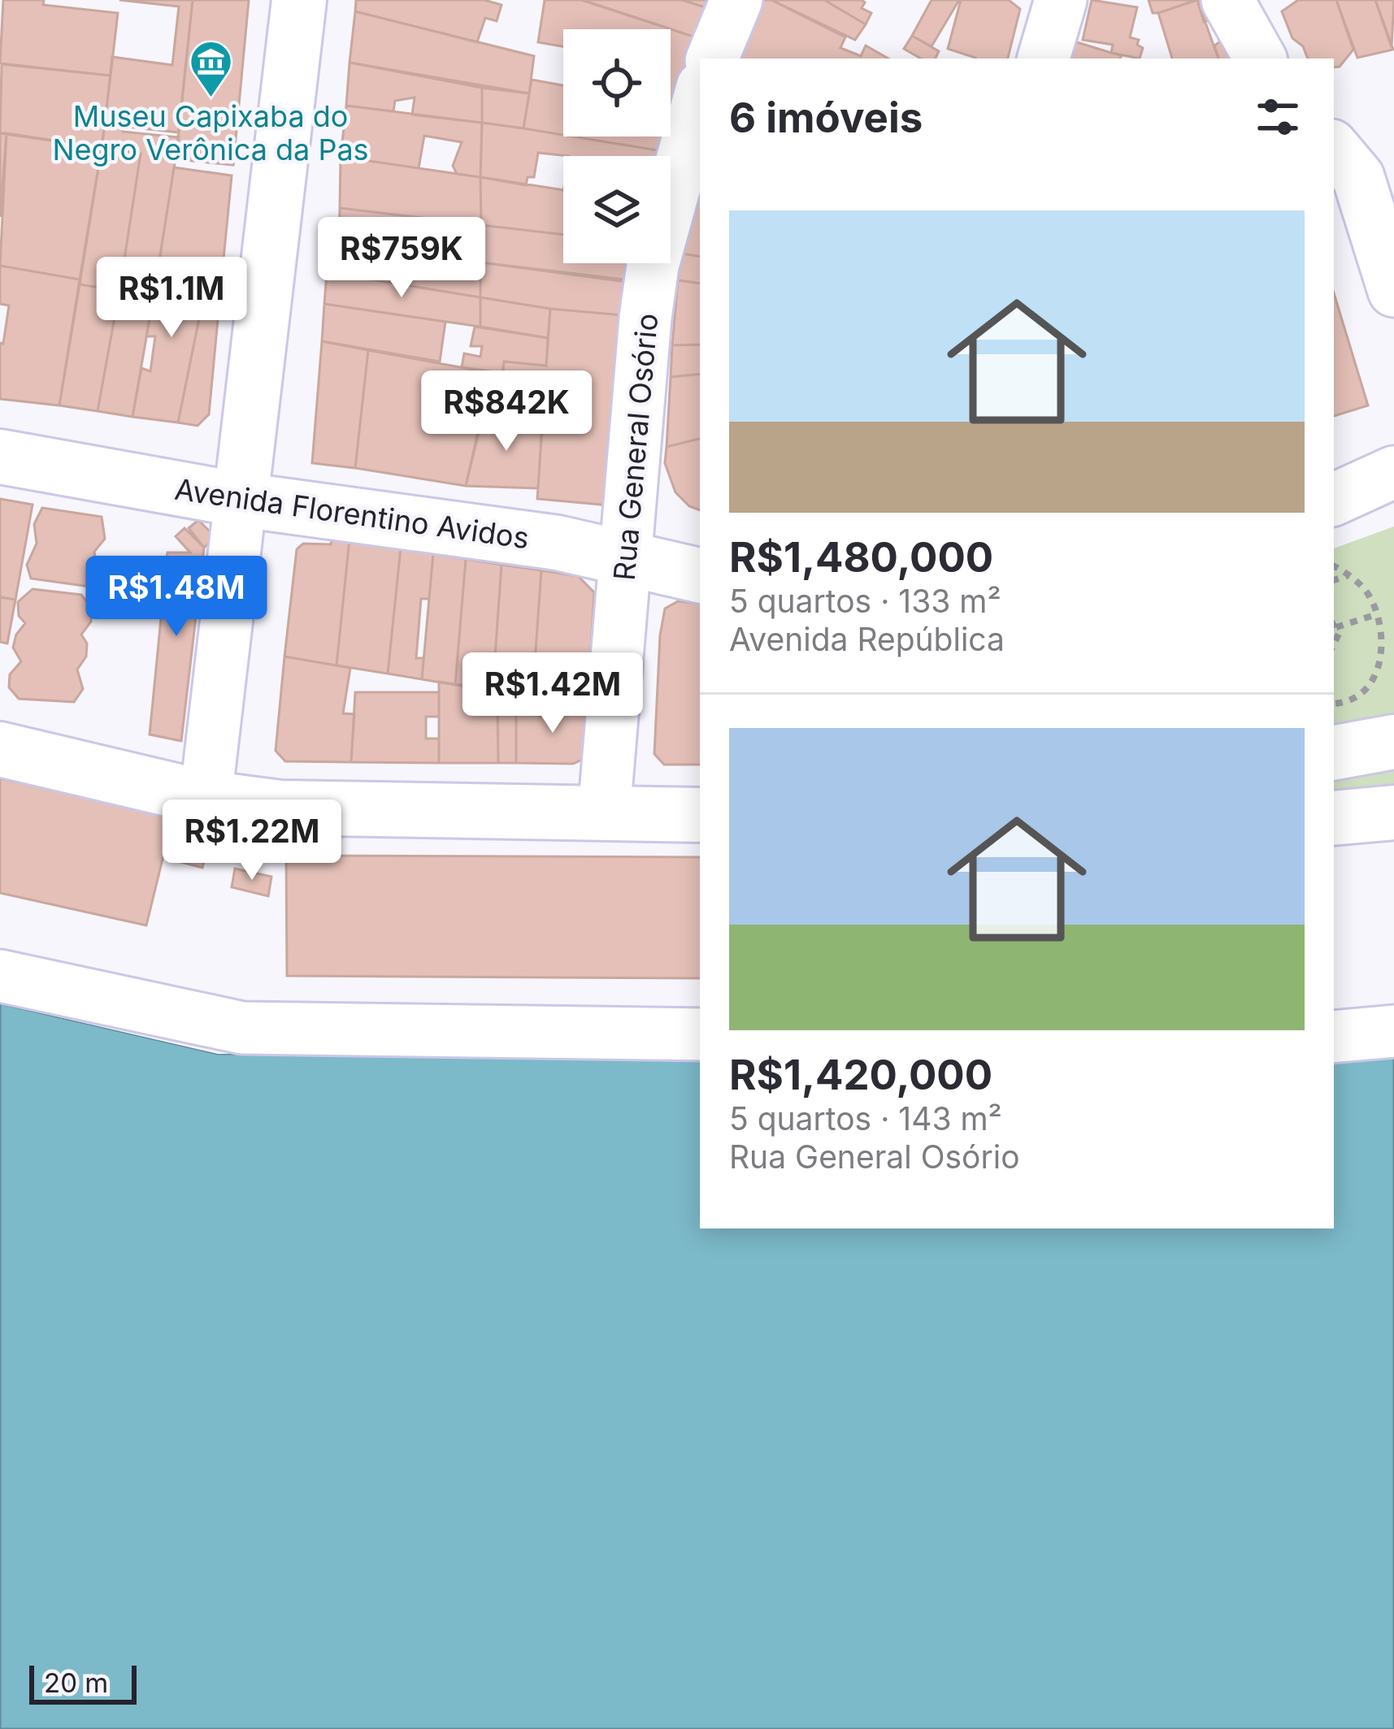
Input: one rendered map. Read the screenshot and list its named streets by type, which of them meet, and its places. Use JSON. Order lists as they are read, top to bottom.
{
  "streets": {
    "main road": ["Avenida Florentino Avidos"],
    "street": ["Rua General Osório"]
  },
  "crossings": [
    ["Rua General Osório", "Avenida Florentino Avidos"]
  ],
  "places": {
    "museum": ["Museu Capixaba do Negro Verônica da Pas"]
  },
  "scale_bar": "20 m",
  "page": {
    "heading": "6 imóveis",
    "list": [
      {
        "name": "R$1,480,000",
        "note": "5 quartos · 133 m² · Avenida República"
      },
      {
        "name": "R$1,420,000",
        "note": "5 quartos · 143 m² · Rua General Osório"
      }
    ],
    "price": [
      "R$759K",
      "R$1.1M",
      "R$842K",
      "R$1.48M",
      "R$1.42M",
      "R$1.22M"
    ],
    "scale": "20 m"
  }
}
